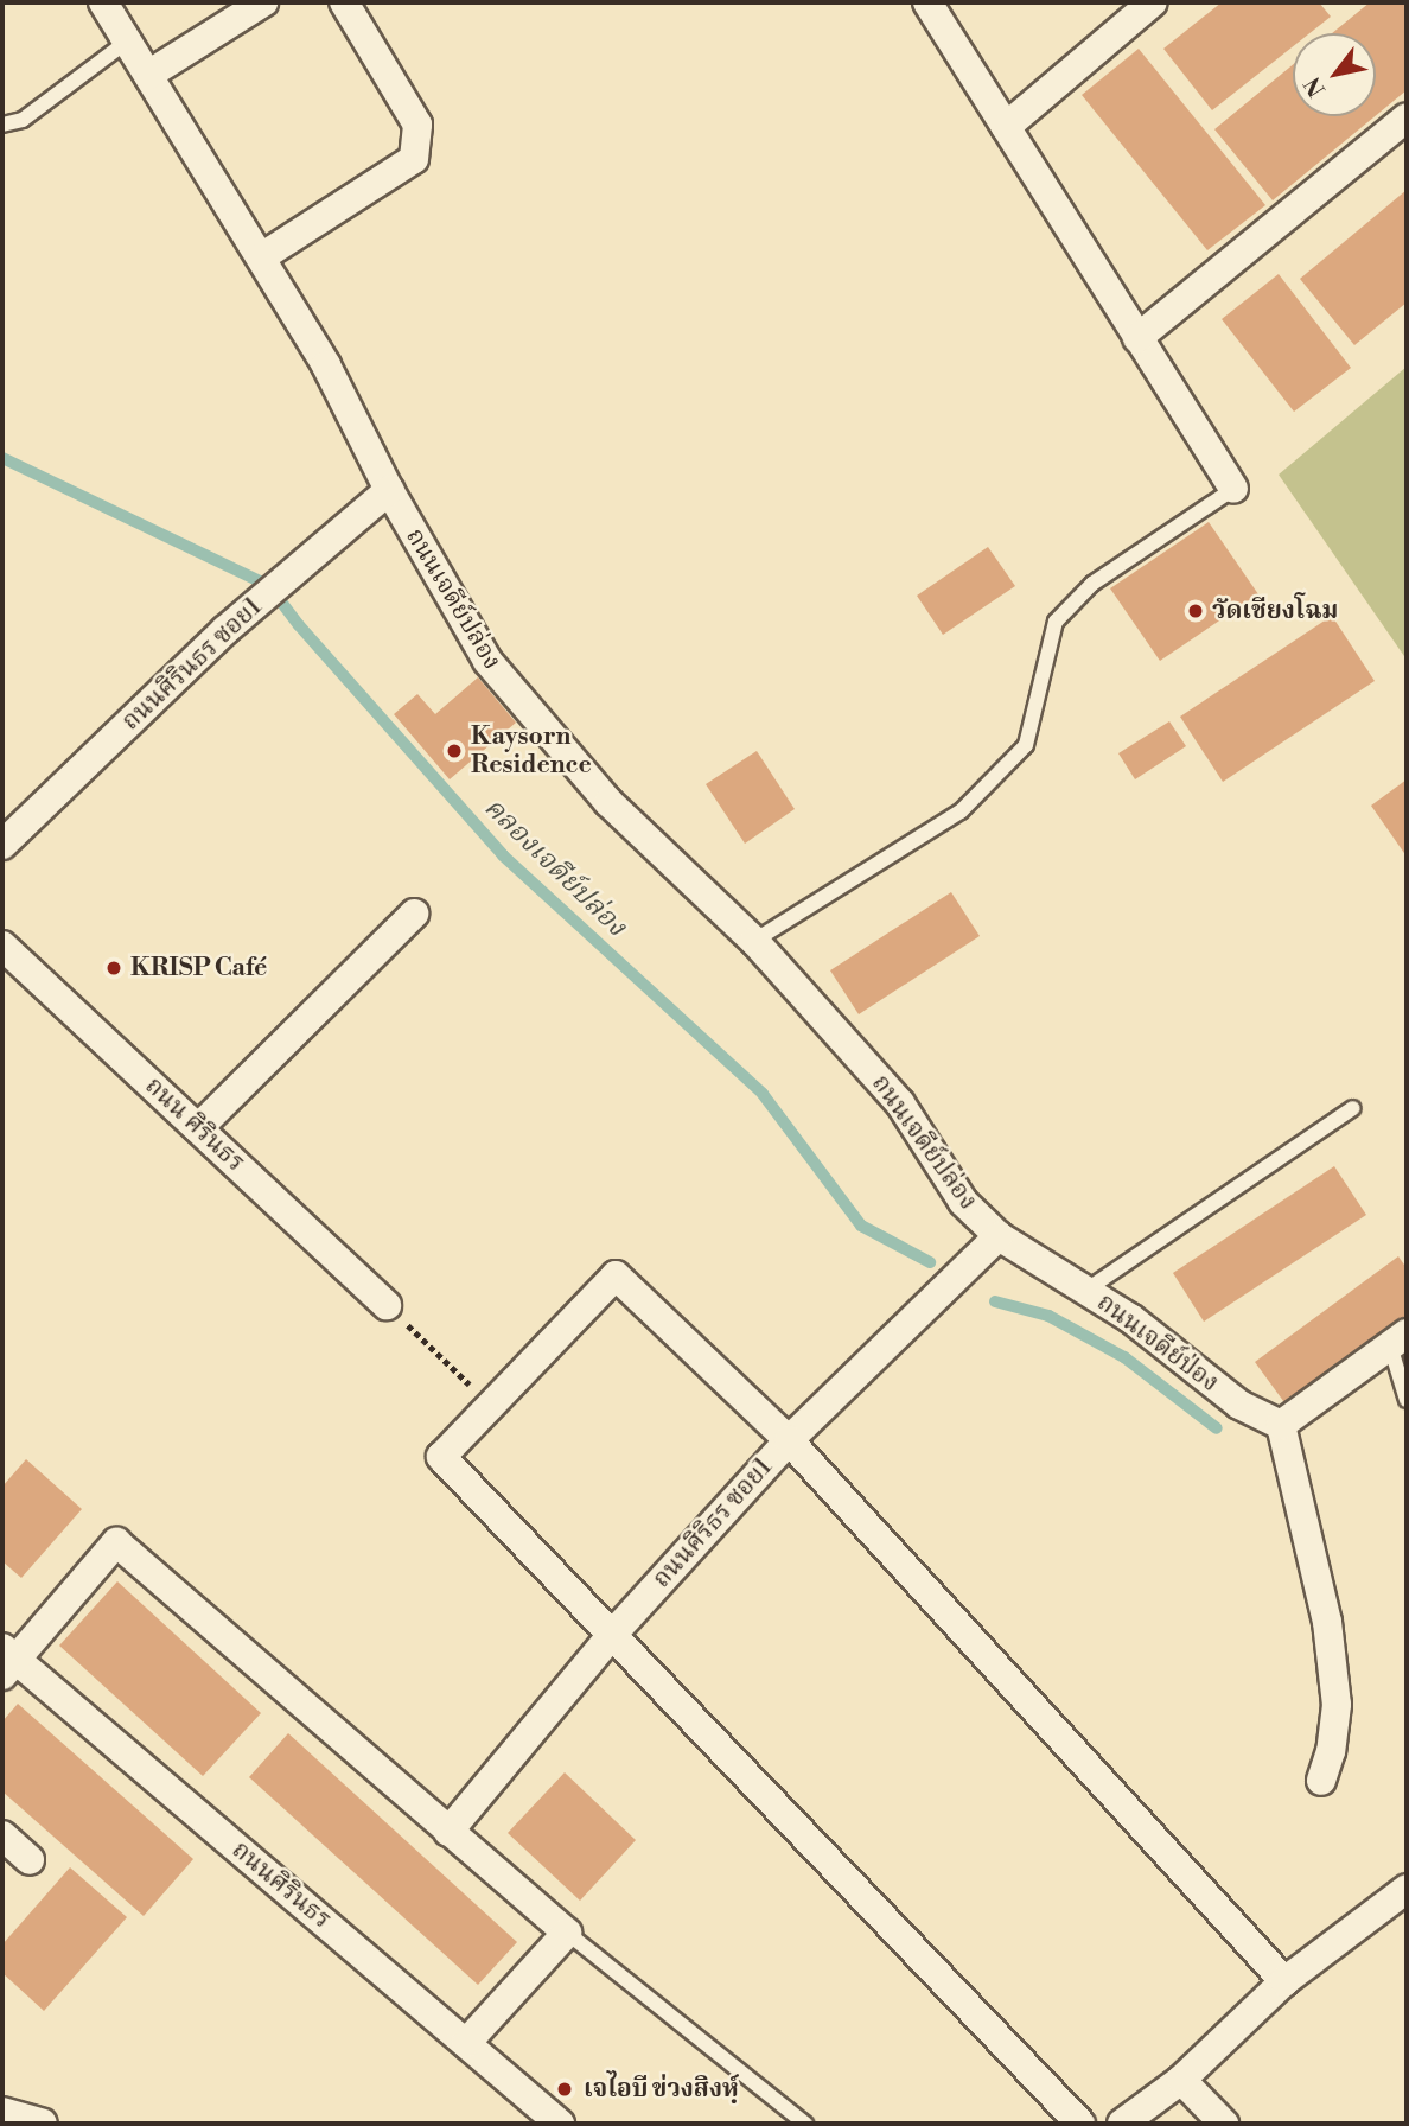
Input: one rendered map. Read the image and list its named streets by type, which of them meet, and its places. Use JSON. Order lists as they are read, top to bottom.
{
  "streets": {
    "street": [
      "ถนนเจดีย์ปล่อง",
      "ถนนศิรินธร ซอย1",
      "ถนน ศิรินธร",
      "ถนนเจดีย์ป่อง",
      "ถนนศิริธร ซอย1",
      "ถนนศิรินธร"
    ]
  },
  "crossings": [
    ["ถนนเจดีย์ปล่อง", "ถนนศิรินธร ซอย1"],
    ["ถนนเจดีย์ปล่อง", "ถนนเจดีย์ป่อง"],
    ["ถนนเจดีย์ปล่อง", "ถนนศิริธร ซอย1"],
    ["ถนนเจดีย์ป่อง", "ถนนศิริธร ซอย1"]
  ],
  "water": ["คลองเจดีย์ปล่อง"],
  "places": [
    "วัดเชียงโฉม",
    "Kaysorn Residence",
    "KRISP Café",
    "เจไอบี ข่วงสิงหฺ์"
  ],
  "north": "bottom left"
}
